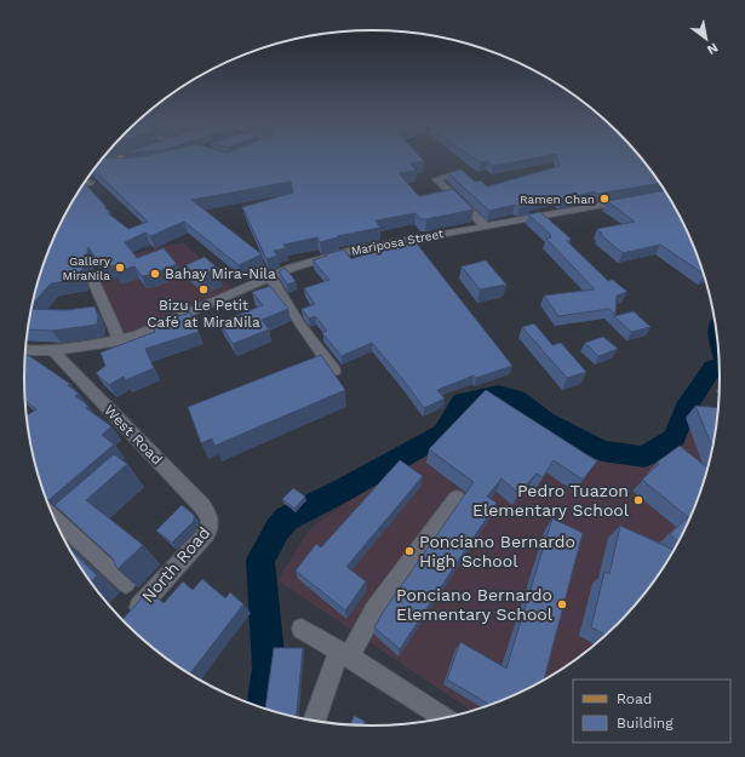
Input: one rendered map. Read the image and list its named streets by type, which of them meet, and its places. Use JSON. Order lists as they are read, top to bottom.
{
  "streets": {
    "street": ["Mariposa Street", "West Road", "North Road"]
  },
  "crossings": [
    ["Mariposa Street", "West Road"],
    ["West Road", "North Road"]
  ],
  "places": [
    "Ramen Chan",
    "Gallery MiraNila",
    "Bahay Mira-Nila",
    "Bizu Le Petit Café at MiraNila",
    "Pedro Tuazon Elementary School",
    "Ponciano Bernardo High School",
    "Ponciano Bernardo Elementary School"
  ],
  "legend": ["Road", "Building"],
  "north": "bottom right"
}
